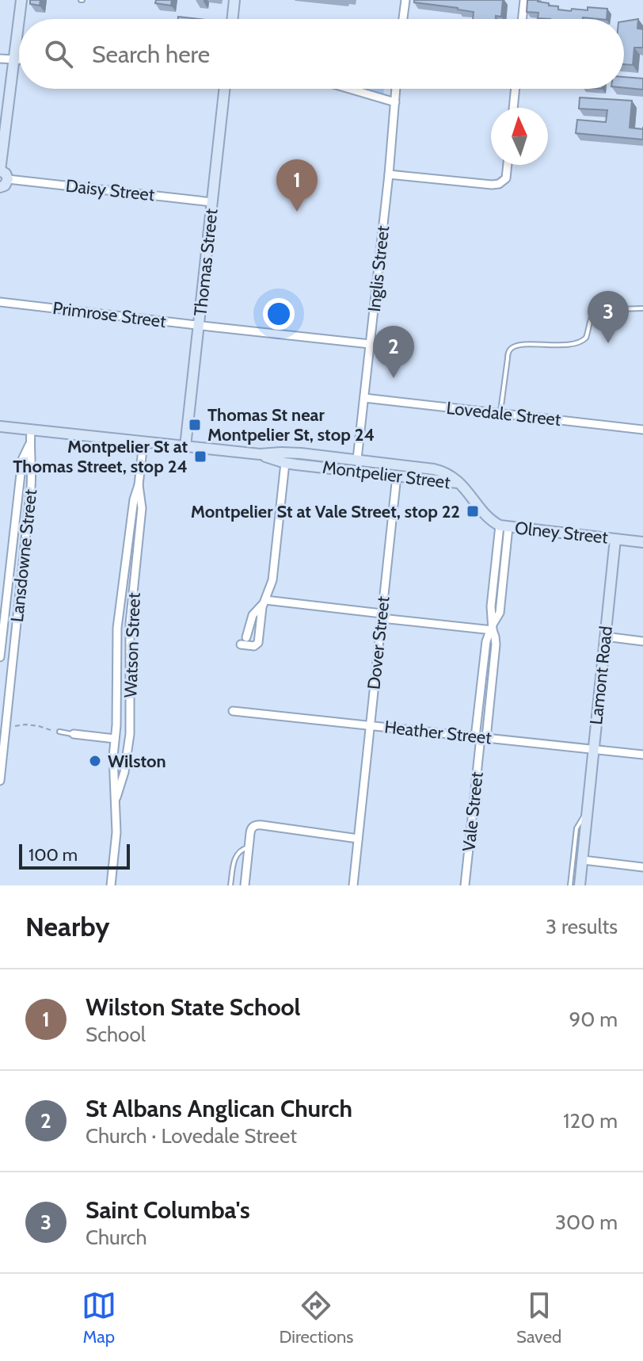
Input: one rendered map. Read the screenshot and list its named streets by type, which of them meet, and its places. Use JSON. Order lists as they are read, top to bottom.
{
  "streets": {
    "street": [
      "Daisy Street",
      "Thomas Street",
      "Inglis Street",
      "Primrose Street",
      "Lovedale Street",
      "Montpelier Street",
      "Olney Street",
      "Lansdowne Street",
      "Dover Street",
      "Watson Street",
      "Lamont Road",
      "Heather Street",
      "Vale Street"
    ]
  },
  "crossings": [
    ["Daisy Street", "Thomas Street"],
    ["Thomas Street", "Primrose Street"],
    ["Thomas Street", "Montpelier Street"],
    ["Inglis Street", "Primrose Street"],
    ["Inglis Street", "Lovedale Street"],
    ["Inglis Street", "Montpelier Street"],
    ["Montpelier Street", "Olney Street"],
    ["Montpelier Street", "Lansdowne Street"],
    ["Montpelier Street", "Dover Street"],
    ["Montpelier Street", "Watson Street"],
    ["Olney Street", "Lamont Road"],
    ["Olney Street", "Vale Street"],
    ["Dover Street", "Heather Street"],
    ["Lamont Road", "Heather Street"],
    ["Heather Street", "Vale Street"]
  ],
  "places": {
    "transit": ["Thomas St near Montpelier St, stop 24", "Montpelier St at Thomas Street, stop 24", "Montpelier St at Vale Street, stop 22"],
    "other": ["Wilston"]
  },
  "scale_bar": "100 m",
  "north": "top",
  "page": {
    "search": "Search here",
    "pins": ["1", "3", "2"],
    "scale": "100 m",
    "heading": ["Nearby", "3 results"],
    "list": [
      {
        "mark": "1",
        "name": "Wilston State School",
        "note": "School",
        "value": "90 m"
      },
      {
        "mark": "2",
        "name": "St Albans Anglican Church",
        "note": "Church · Lovedale Street",
        "value": "120 m"
      },
      {
        "mark": "3",
        "name": "Saint Columba's",
        "note": "Church",
        "value": "300 m"
      }
    ],
    "nav": ["Map", "Directions", "Saved"]
  }
}
